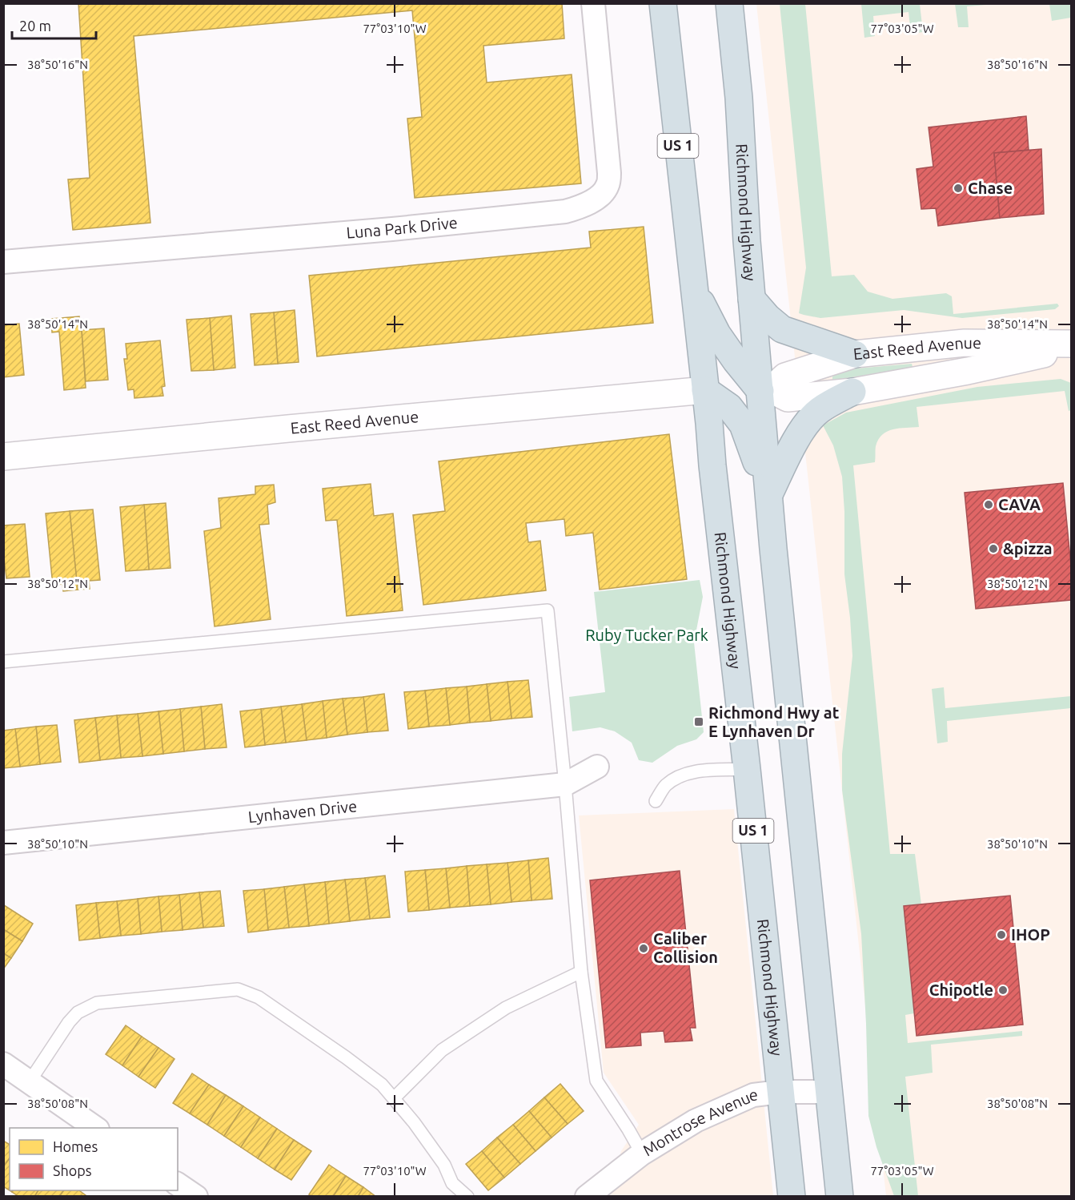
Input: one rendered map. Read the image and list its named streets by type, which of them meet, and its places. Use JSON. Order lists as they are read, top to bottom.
{
  "streets": {
    "highway": ["US 1", "Richmond Highway"],
    "street": [
      "Luna Park Drive",
      "East Reed Avenue",
      "Lynhaven Drive",
      "Montrose Avenue"
    ]
  },
  "crossings": [
    ["Richmond Highway", "East Reed Avenue"],
    ["Richmond Highway", "Montrose Avenue"]
  ],
  "parks": ["Ruby Tucker Park"],
  "places": {
    "other": [
      "Chase",
      "CAVA",
      "&pizza",
      "IHOP",
      "Caliber Collision",
      "Chipotle"
    ],
    "transit": ["Richmond Hwy at E Lynhaven Dr"]
  },
  "legend": ["Homes", "Shops"],
  "scale_bar": "20 m",
  "coordinates": [
    "77°03'10\"W",
    "77°03'05\"W",
    "38°50'16\"N",
    "38°50'14\"N",
    "38°50'12\"N",
    "38°50'10\"N",
    "38°50'08\"N"
  ]
}
